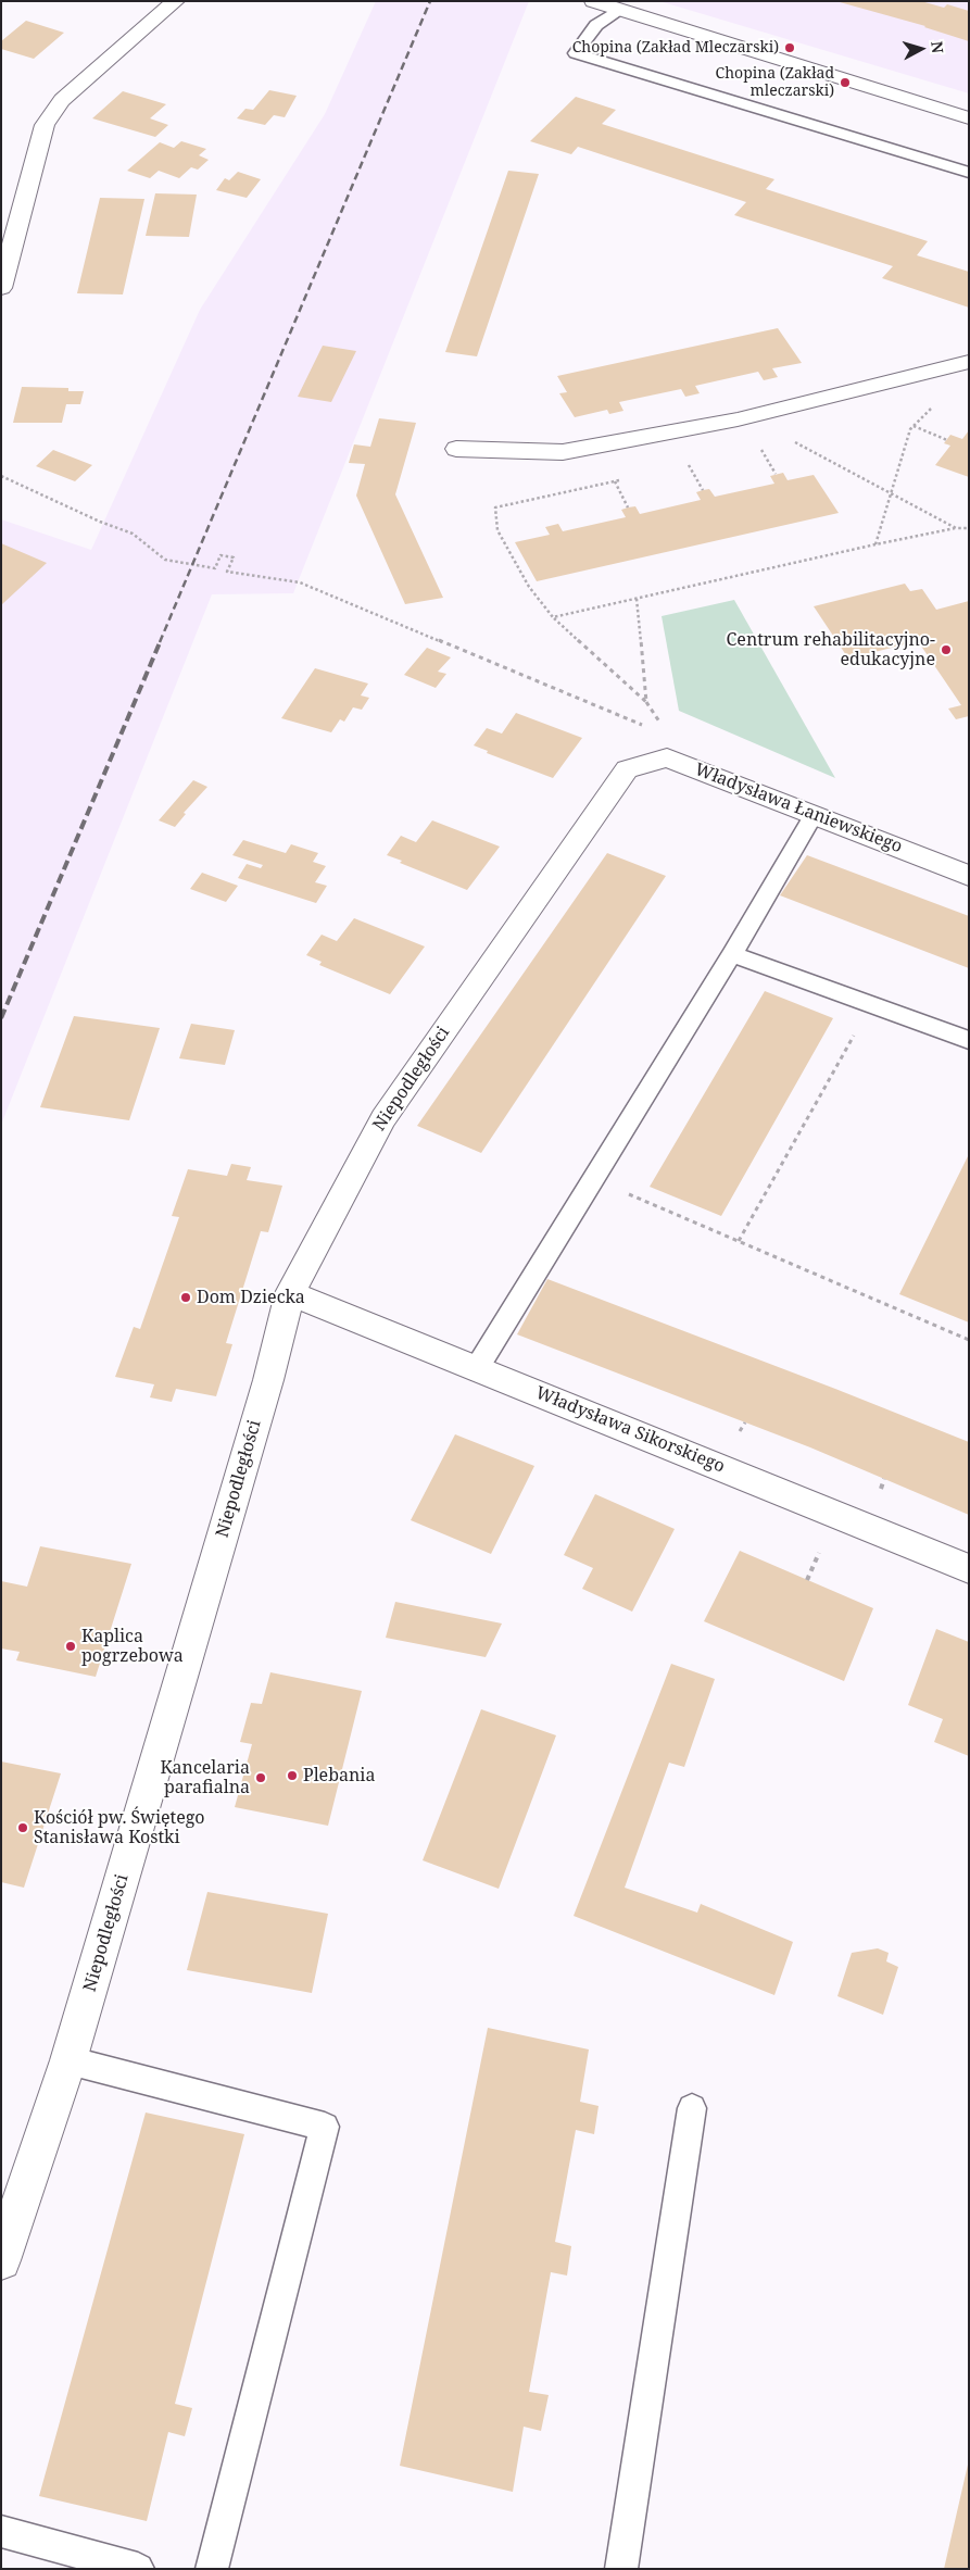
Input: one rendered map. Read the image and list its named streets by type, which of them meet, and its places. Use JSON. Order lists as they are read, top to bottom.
{
  "streets": {
    "street": ["Władysława Łaniewskiego", "Niepodległości", "Władysława Sikorskiego"]
  },
  "crossings": [
    ["Władysława Łaniewskiego", "Niepodległości"],
    ["Niepodległości", "Władysława Sikorskiego"]
  ],
  "places": [
    "Chopina (Zakład Mleczarski)",
    "Chopina (Zakład mleczarski)",
    "Centrum rehabilitacyjno- edukacyjne",
    "Dom Dziecka",
    "Kaplica pogrzebowa",
    "Plebania",
    "Kancelaria parafialna",
    "Kościół pw. Świętego Stanisława Kostki"
  ],
  "north": "right"
}
